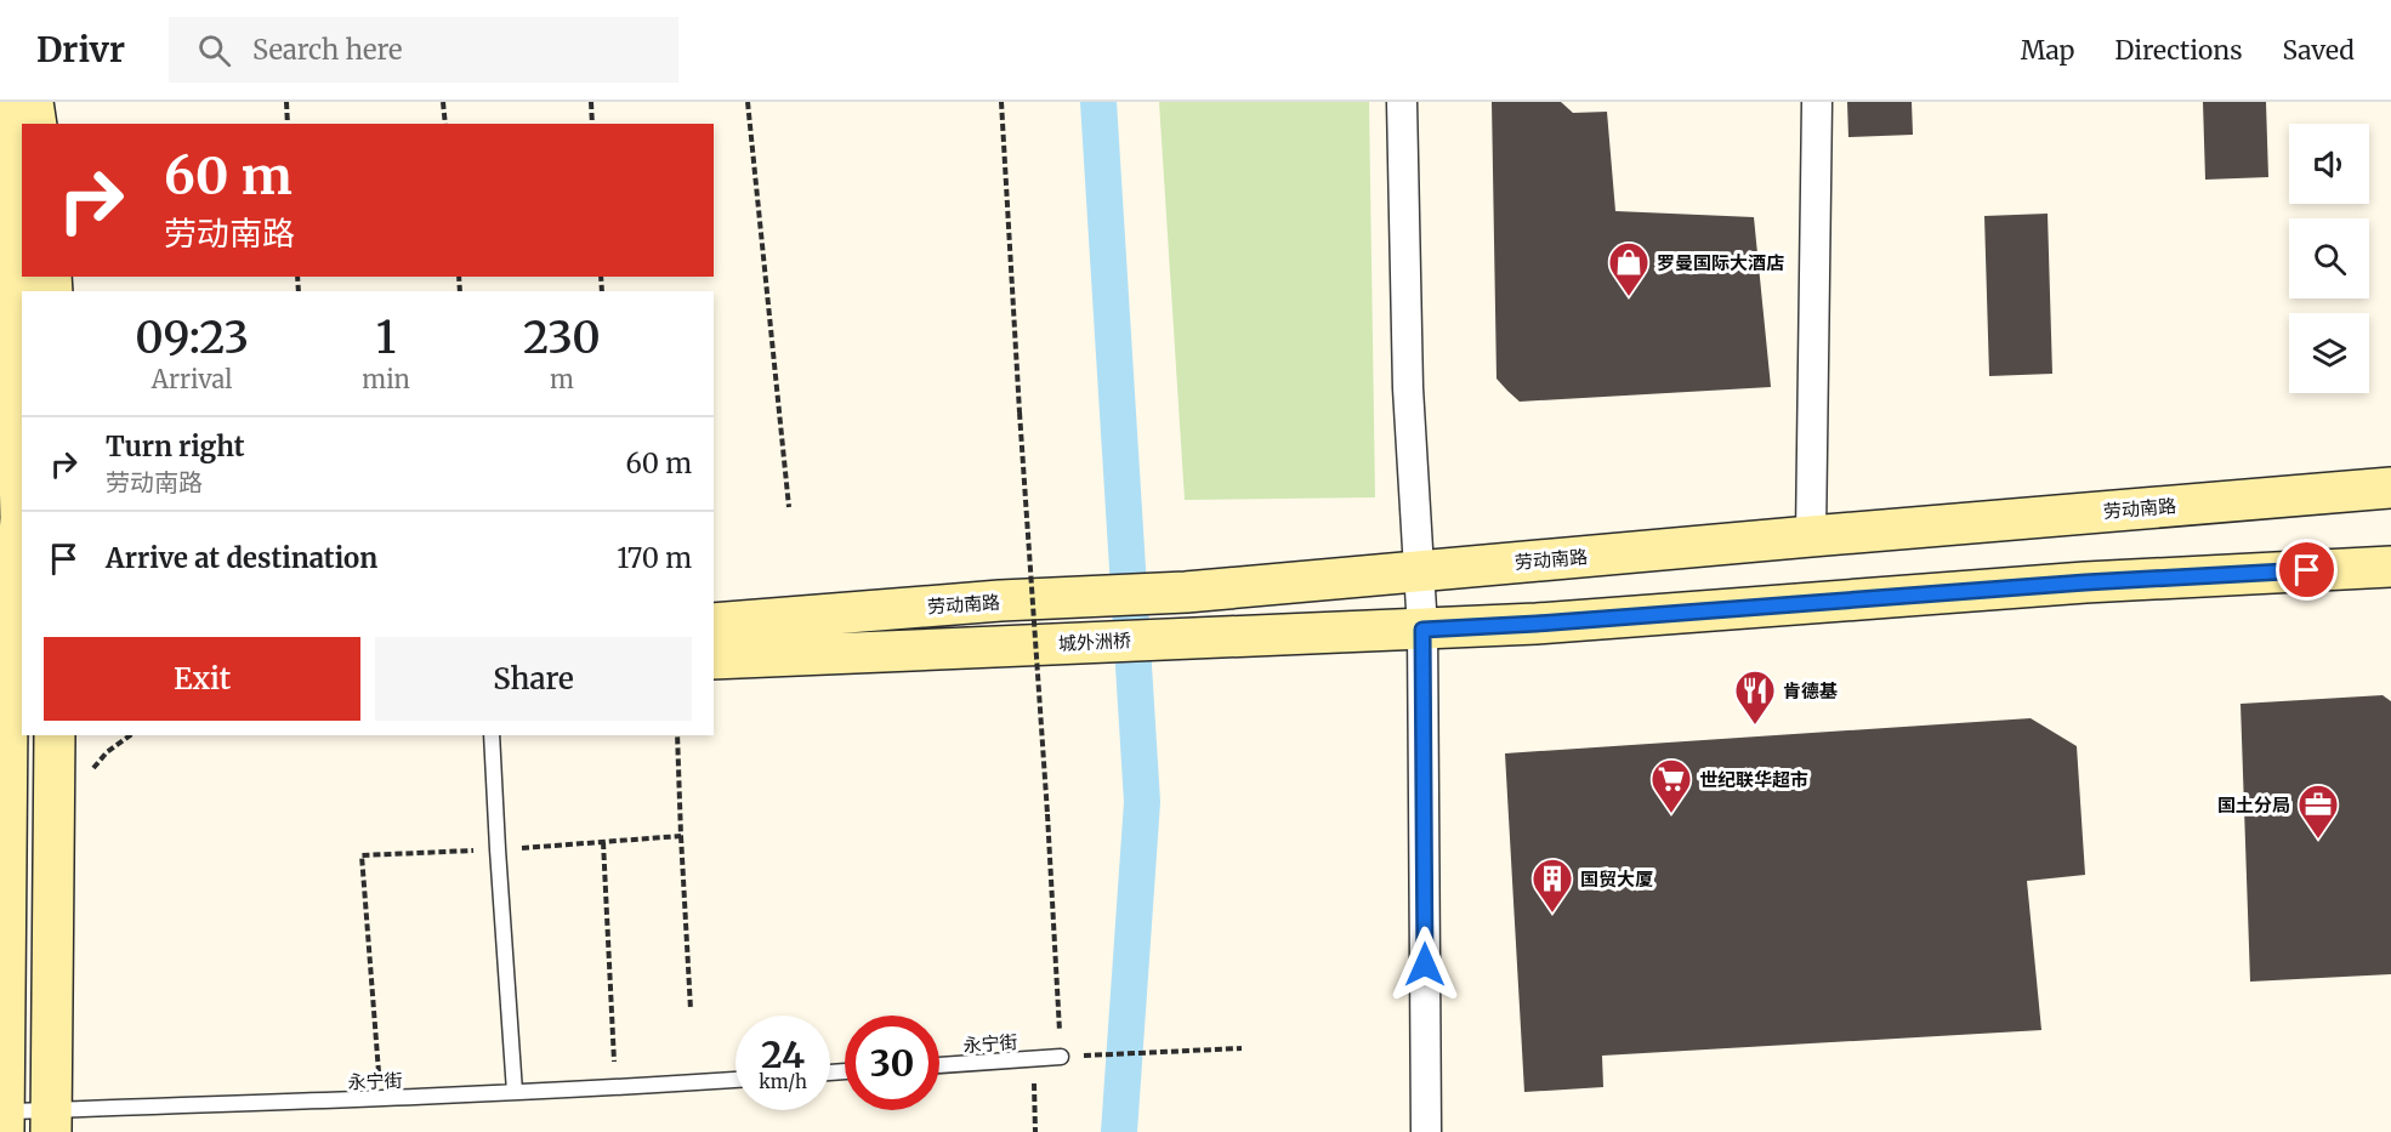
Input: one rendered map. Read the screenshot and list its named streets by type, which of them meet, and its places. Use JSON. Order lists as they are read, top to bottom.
{
  "streets": {
    "main road": ["劳动南路", "城外洲桥"],
    "lane": ["永宁街"]
  },
  "places": {
    "shop": ["罗曼国际大酒店"],
    "restaurant": ["肯德基"],
    "supermarket": ["世纪联华超市"],
    "office": ["国土分局"],
    "building": ["国贸大厦"]
  },
  "page": {
    "header": "Drivr",
    "search": "Search here",
    "nav": ["Map", "Directions", "Saved"],
    "turn": ["60 m", "劳动南路"],
    "eta": [
      "09:23",
      "Arrival",
      "1",
      "min",
      "230",
      "m"
    ],
    "list": [
      {
        "name": "Turn right",
        "note": "劳动南路",
        "value": "60 m"
      },
      {
        "name": "Arrive at destination",
        "value": "170 m"
      }
    ],
    "buttons": ["Exit", "Share"],
    "speed": "24 km/h",
    "limit": "30"
  }
}
